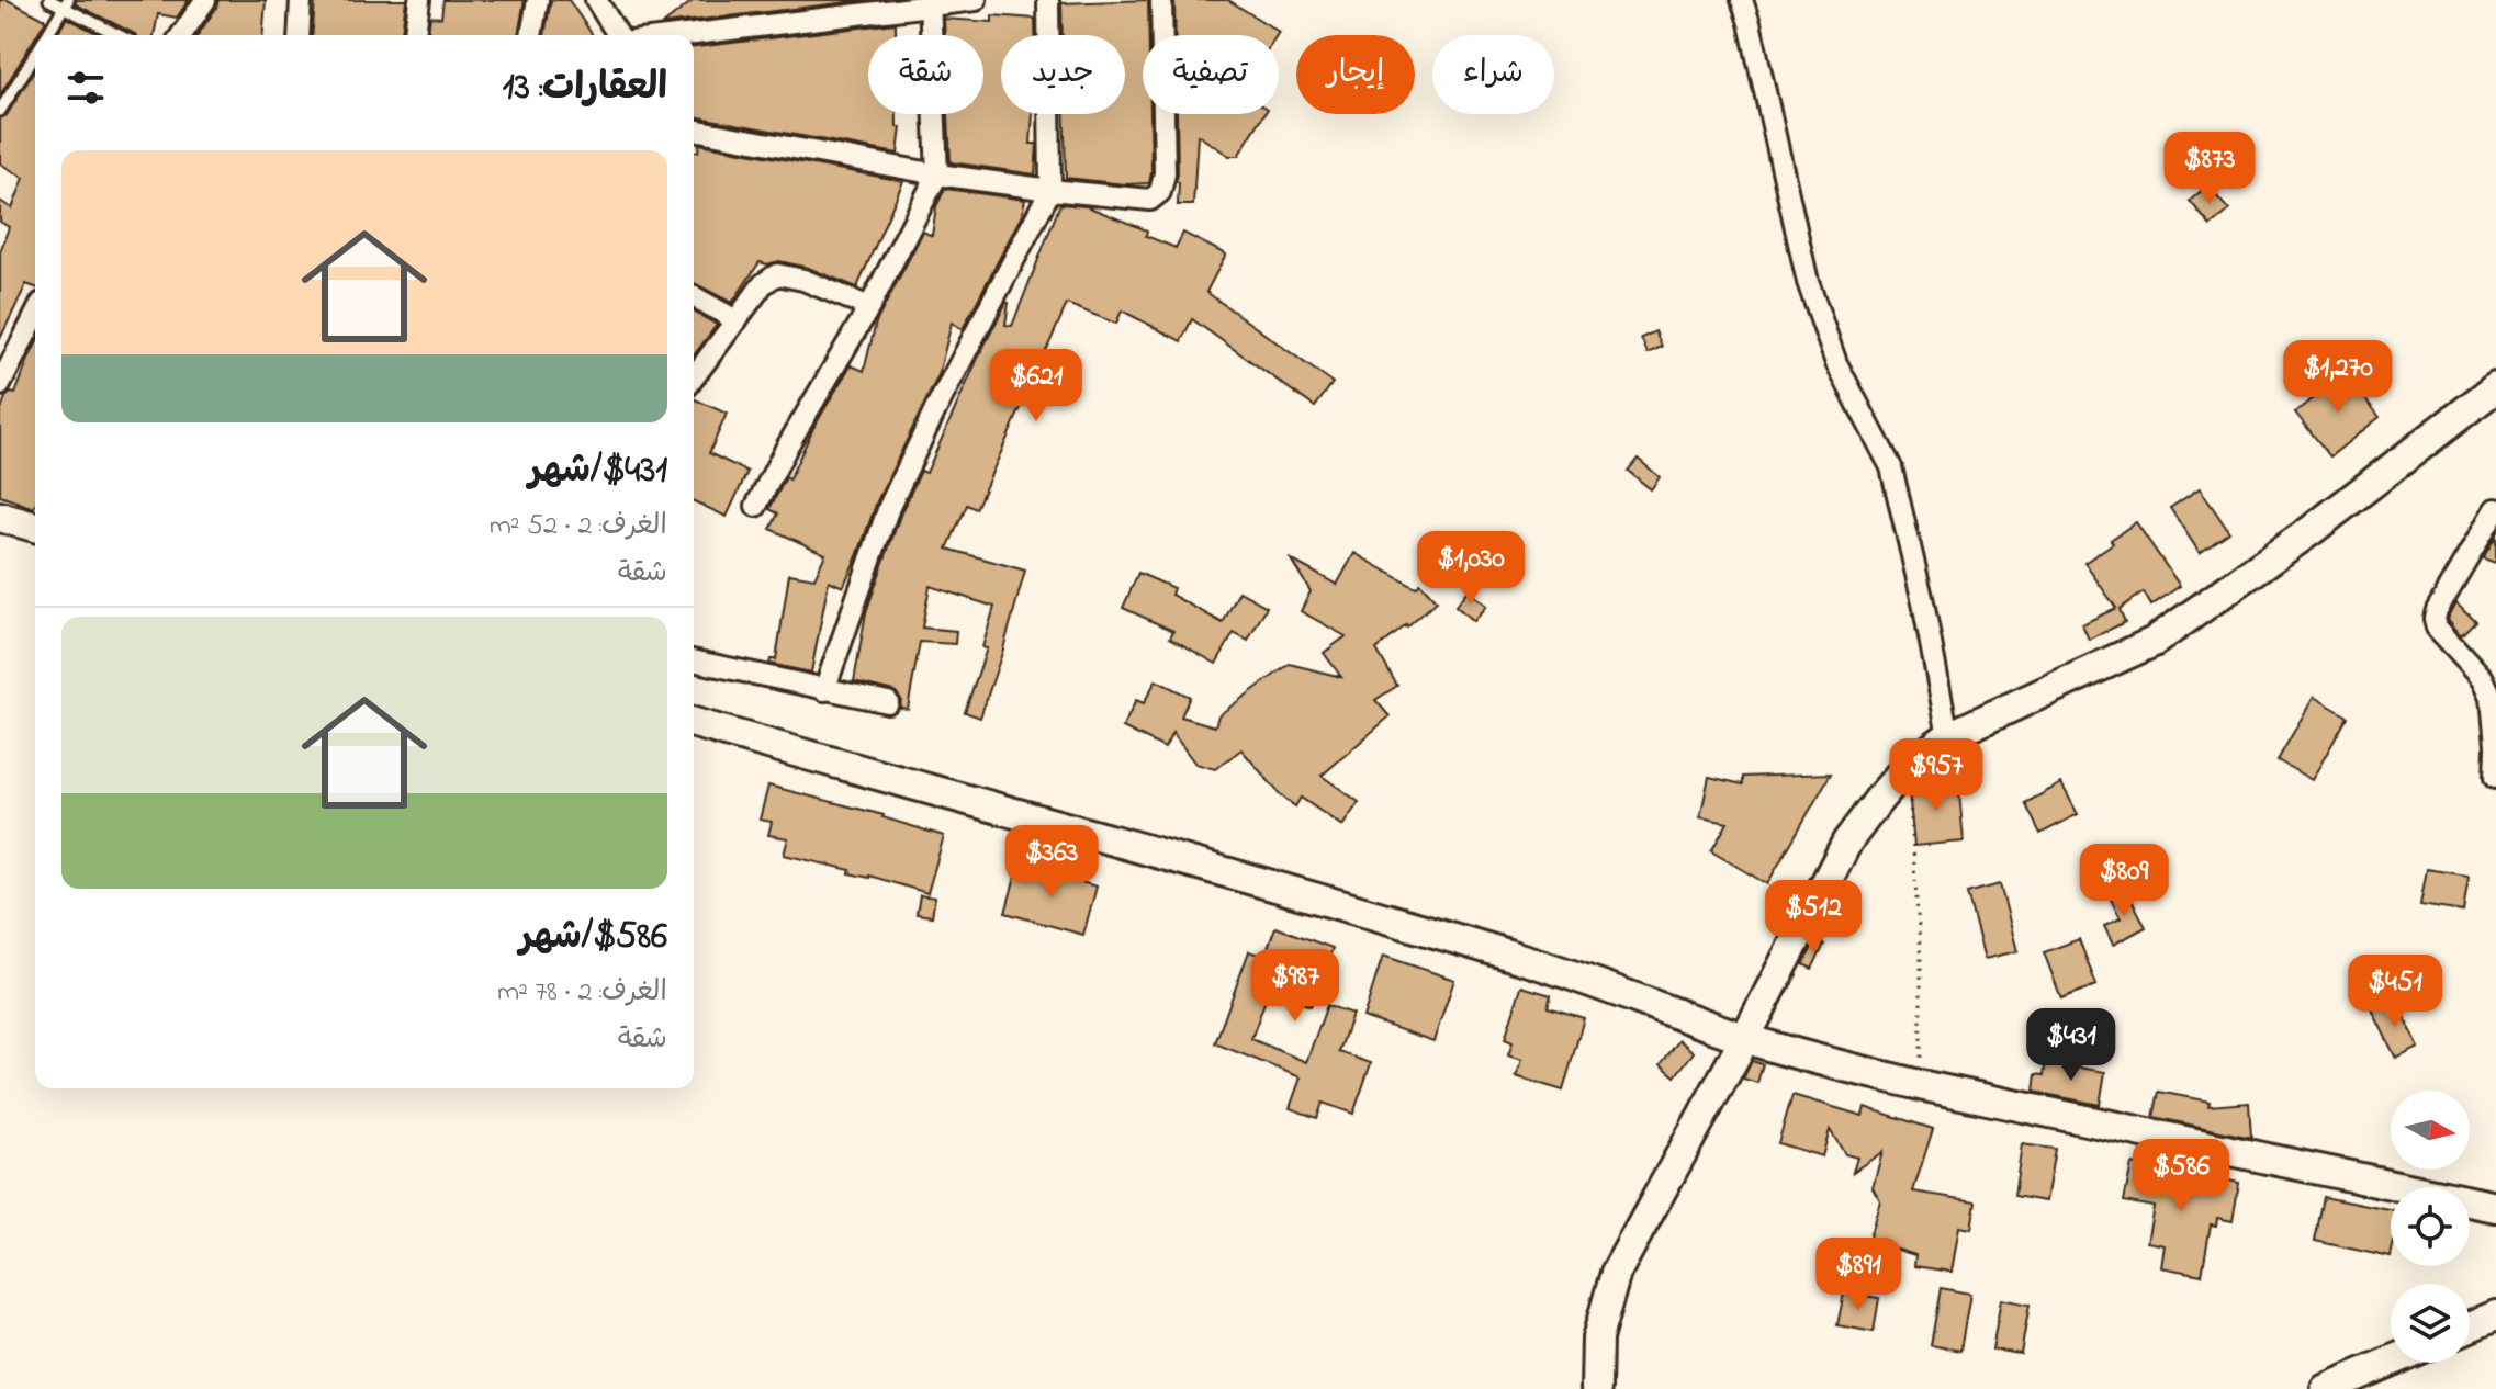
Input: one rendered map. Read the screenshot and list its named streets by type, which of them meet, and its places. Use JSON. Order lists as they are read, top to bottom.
{
  "north": "right",
  "page": {
    "chip": [
      "شراء",
      "إيجار",
      "تصفية",
      "جديد",
      "شقة"
    ],
    "heading": "العقارات: 13",
    "price": [
      "$873",
      "$1,270",
      "$621",
      "$1,030",
      "$957",
      "$363",
      "$809",
      "$512",
      "$987",
      "$451",
      "$431",
      "$586",
      "$891"
    ],
    "list": [
      {
        "name": "$431/شهر",
        "note": "الغرف: 2 · 52 m² · شقة"
      },
      {
        "name": "$586/شهر",
        "note": "الغرف: 2 · 78 m² · شقة"
      }
    ]
  }
}
